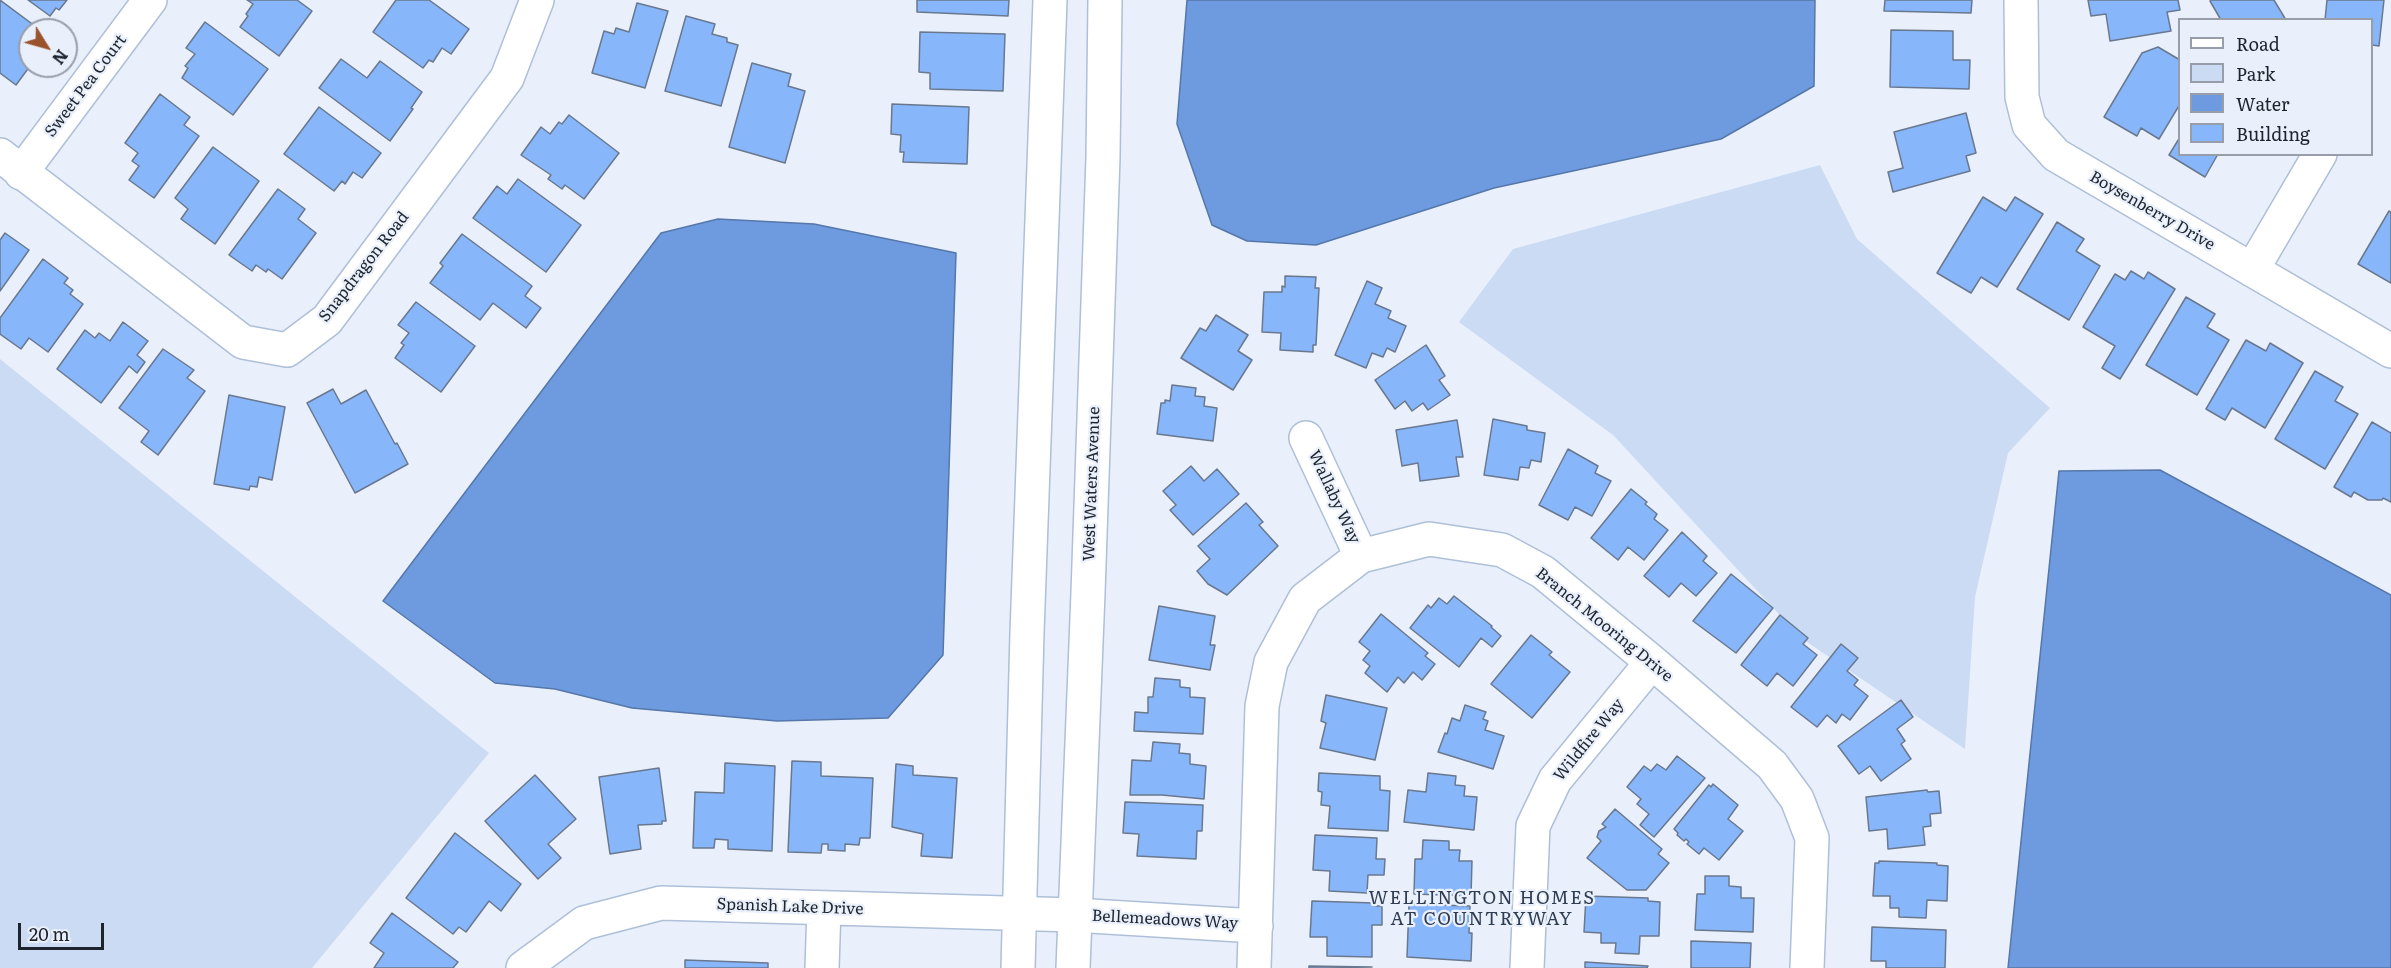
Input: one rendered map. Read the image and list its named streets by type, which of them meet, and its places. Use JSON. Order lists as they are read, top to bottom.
{
  "streets": {
    "street": [
      "Sweet Pea Court",
      "Boysenberry Drive",
      "Snapdragon Road",
      "West Waters Avenue",
      "Wallaby Way",
      "Branch Mooring Drive",
      "Wildfire Way",
      "Spanish Lake Drive",
      "Bellemeadows Way"
    ]
  },
  "crossings": [
    ["Sweet Pea Court", "Snapdragon Road"],
    ["West Waters Avenue", "Spanish Lake Drive"],
    ["West Waters Avenue", "Bellemeadows Way"],
    ["Wallaby Way", "Branch Mooring Drive"],
    ["Branch Mooring Drive", "Wildfire Way"],
    ["Branch Mooring Drive", "Bellemeadows Way"],
    ["Spanish Lake Drive", "Bellemeadows Way"]
  ],
  "districts": ["WELLINGTON HOMES AT COUNTRYWAY"],
  "legend": [
    "Road",
    "Park",
    "Water",
    "Building"
  ],
  "scale_bar": "20 m",
  "north": "bottom right"
}
